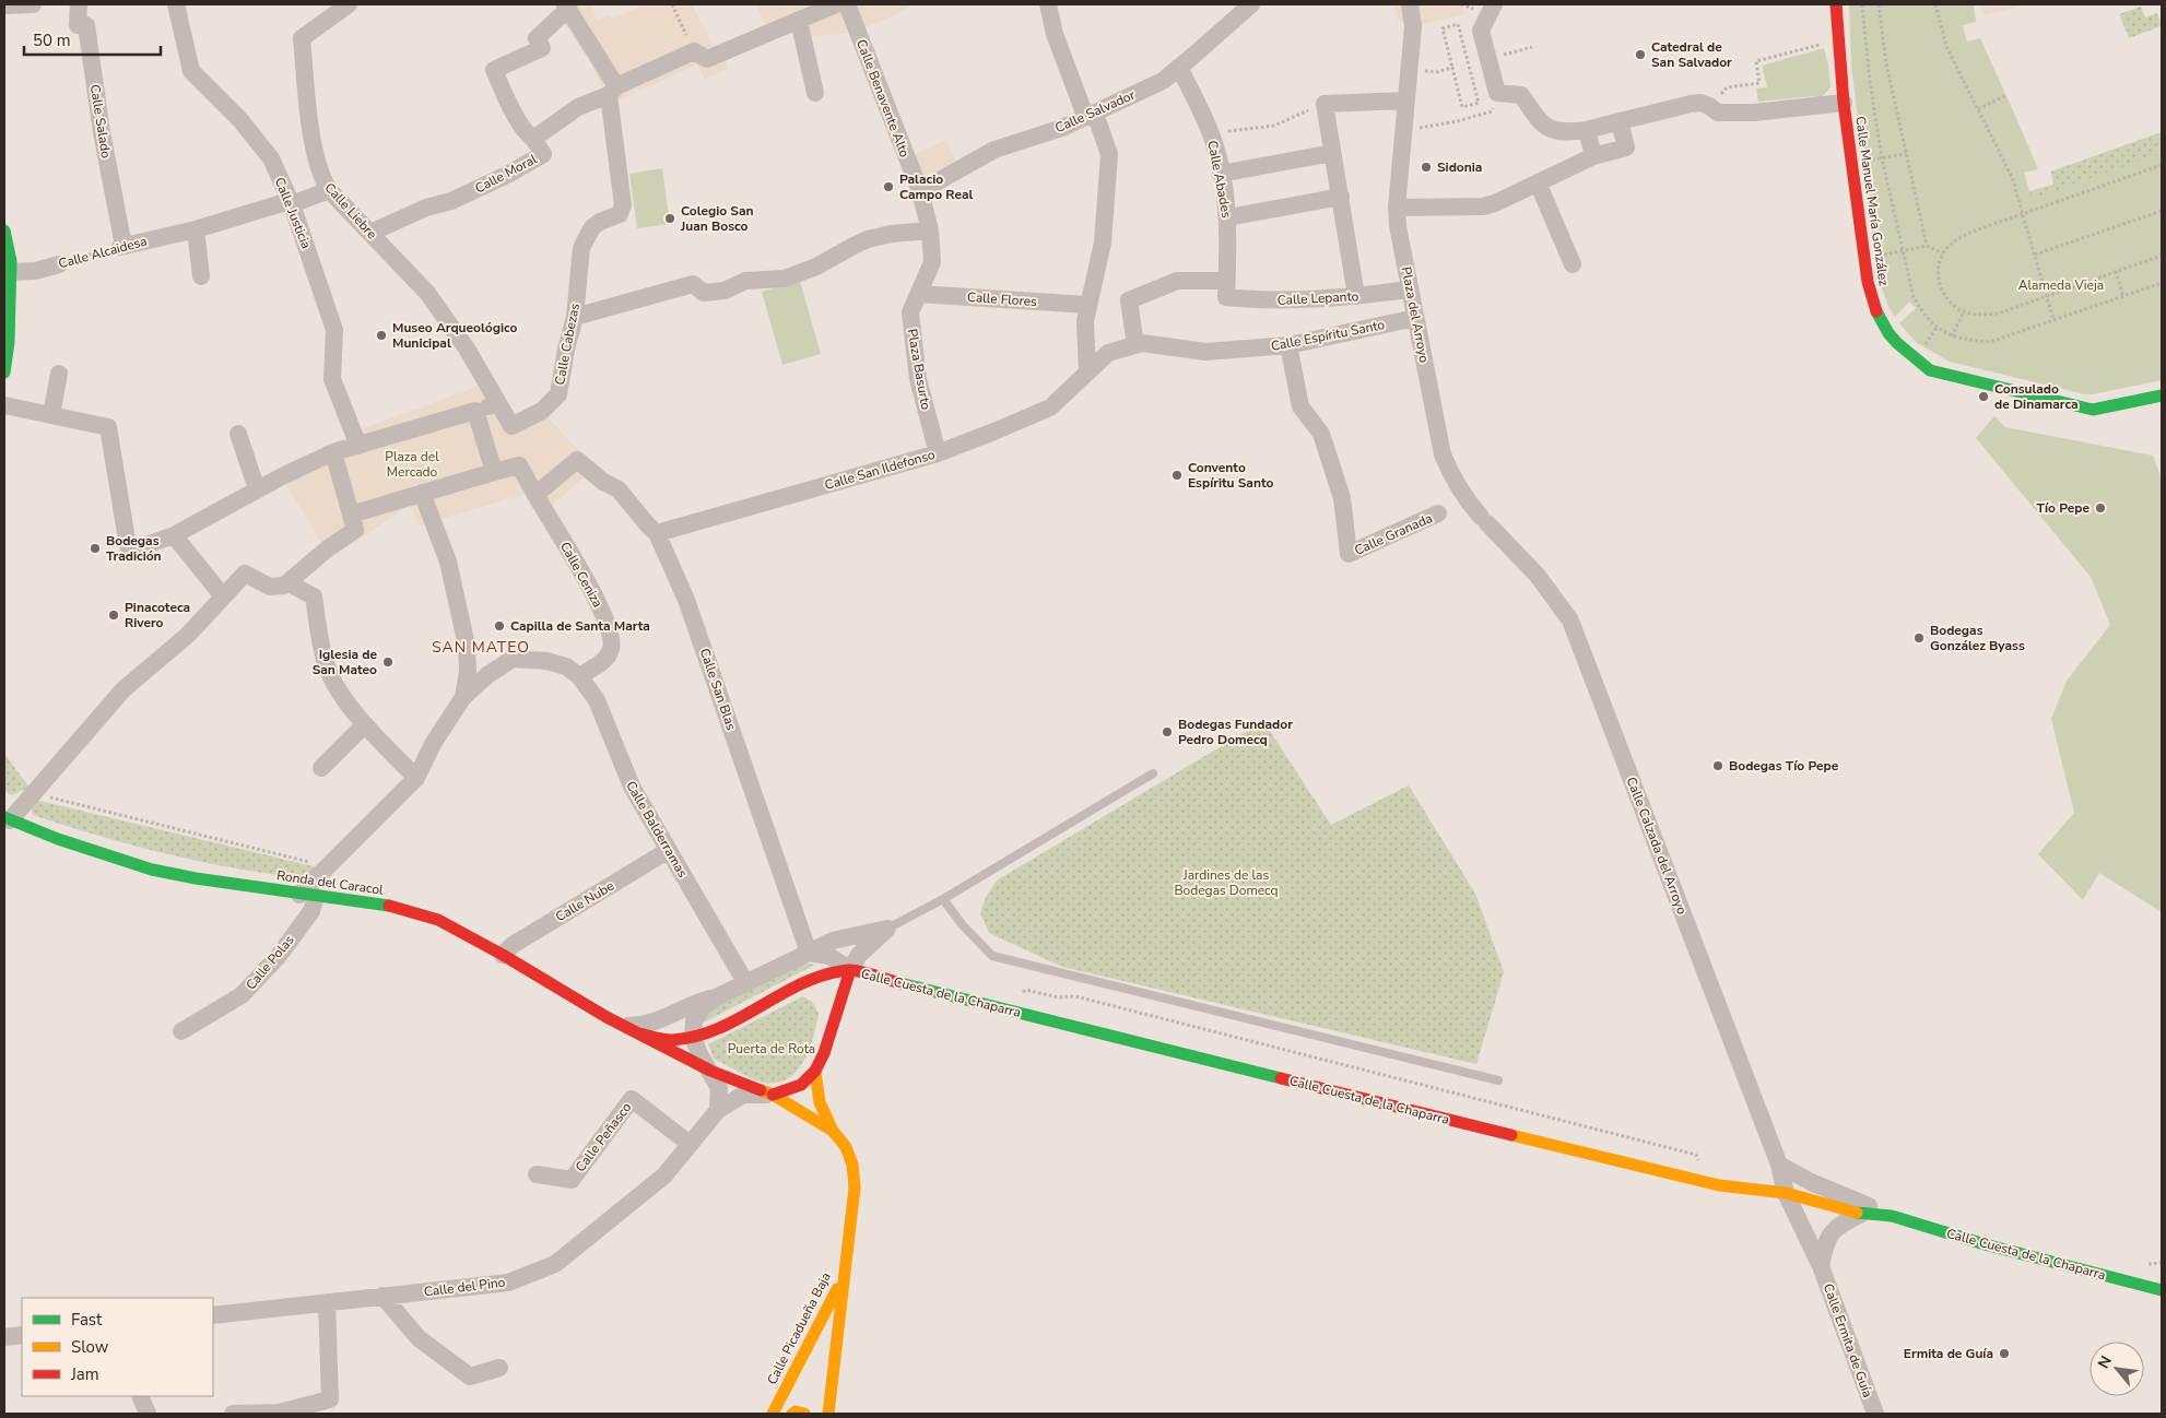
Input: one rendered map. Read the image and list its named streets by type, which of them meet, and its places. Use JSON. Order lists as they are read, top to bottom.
{
  "streets": {
    "main road": [
      "Calle Manuel María González",
      "Ronda del Caracol",
      "Calle Cuesta de la Chaparra",
      "Calle Picadueña Baja"
    ],
    "street": [
      "Calle Benavente Alto",
      "Calle Salvador",
      "Calle Salado",
      "Calle Moral",
      "Calle Abades",
      "Calle Liebre",
      "Calle Justicia",
      "Calle Alcaidesa",
      "Calle Lepanto",
      "Calle Flores",
      "Plaza del Arroyo",
      "Calle Espíritu Santo",
      "Calle Cabezas",
      "Plaza Basurto",
      "Calle San Ildefonso",
      "Calle Granada",
      "Calle Ceniza",
      "Calle San Blas",
      "Calle Balderramas",
      "Calle Calzada del Arroyo",
      "Calle Nube",
      "Calle Polas",
      "Calle Peñasco",
      "Calle del Pino",
      "Calle Ermita de Guía"
    ]
  },
  "crossings": [
    ["Calle Benavente Alto", "Calle Salvador"],
    ["Calle Benavente Alto", "Plaza Basurto"],
    ["Calle Salvador", "Calle Abades"],
    ["Calle Salvador", "Plaza Basurto"],
    ["Calle Salado", "Calle Alcaidesa"],
    ["Calle Moral", "Calle Liebre"],
    ["Calle Moral", "Calle Cabezas"],
    ["Calle Abades", "Calle Lepanto"],
    ["Calle Liebre", "Calle Alcaidesa"],
    ["Calle Liebre", "Calle Cabezas"],
    ["Calle Justicia", "Calle Alcaidesa"],
    ["Calle Lepanto", "Plaza del Arroyo"],
    ["Calle Lepanto", "Calle Espíritu Santo"],
    ["Calle Flores", "Plaza Basurto"],
    ["Plaza del Arroyo", "Calle Espíritu Santo"],
    ["Plaza del Arroyo", "Calle Granada"],
    ["Plaza del Arroyo", "Calle Calzada del Arroyo"],
    ["Calle Espíritu Santo", "Calle San Ildefonso"],
    ["Calle Espíritu Santo", "Calle Granada"],
    ["Plaza Basurto", "Calle San Ildefonso"],
    ["Calle San Ildefonso", "Calle San Blas"],
    ["Calle Ceniza", "Calle San Blas"],
    ["Calle Ceniza", "Calle Balderramas"],
    ["Calle Balderramas", "Calle Nube"],
    ["Calle Calzada del Arroyo", "Calle Cuesta de la Chaparra"],
    ["Calle Calzada del Arroyo", "Calle Ermita de Guía"],
    ["Ronda del Caracol", "Calle Nube"],
    ["Ronda del Caracol", "Calle Polas"],
    ["Ronda del Caracol", "Calle del Pino"],
    ["Ronda del Caracol", "Calle Picadueña Baja"],
    ["Calle Cuesta de la Chaparra", "Calle Ermita de Guía"],
    ["Calle Peñasco", "Calle del Pino"]
  ],
  "districts": ["SAN MATEO"],
  "parks": [
    "Alameda Vieja",
    "Plaza del Mercado",
    "Jardines de las Bodegas Domecq",
    "Puerta de Rota"
  ],
  "places": [
    "Catedral de San Salvador",
    "Sidonia",
    "Palacio Campo Real",
    "Colegio San Juan Bosco",
    "Museo Arqueológico Municipal",
    "Consulado de Dinamarca",
    "Convento Espíritu Santo",
    "Tío Pepe",
    "Bodegas Tradición",
    "Pinacoteca Rivero",
    "Capilla de Santa Marta",
    "Bodegas González Byass",
    "Iglesia de San Mateo",
    "Bodegas Fundador Pedro Domecq",
    "Bodegas Tío Pepe",
    "Ermita de Guía"
  ],
  "legend": ["Fast", "Slow", "Jam"],
  "scale_bar": "50 m",
  "north": "top left"
}
